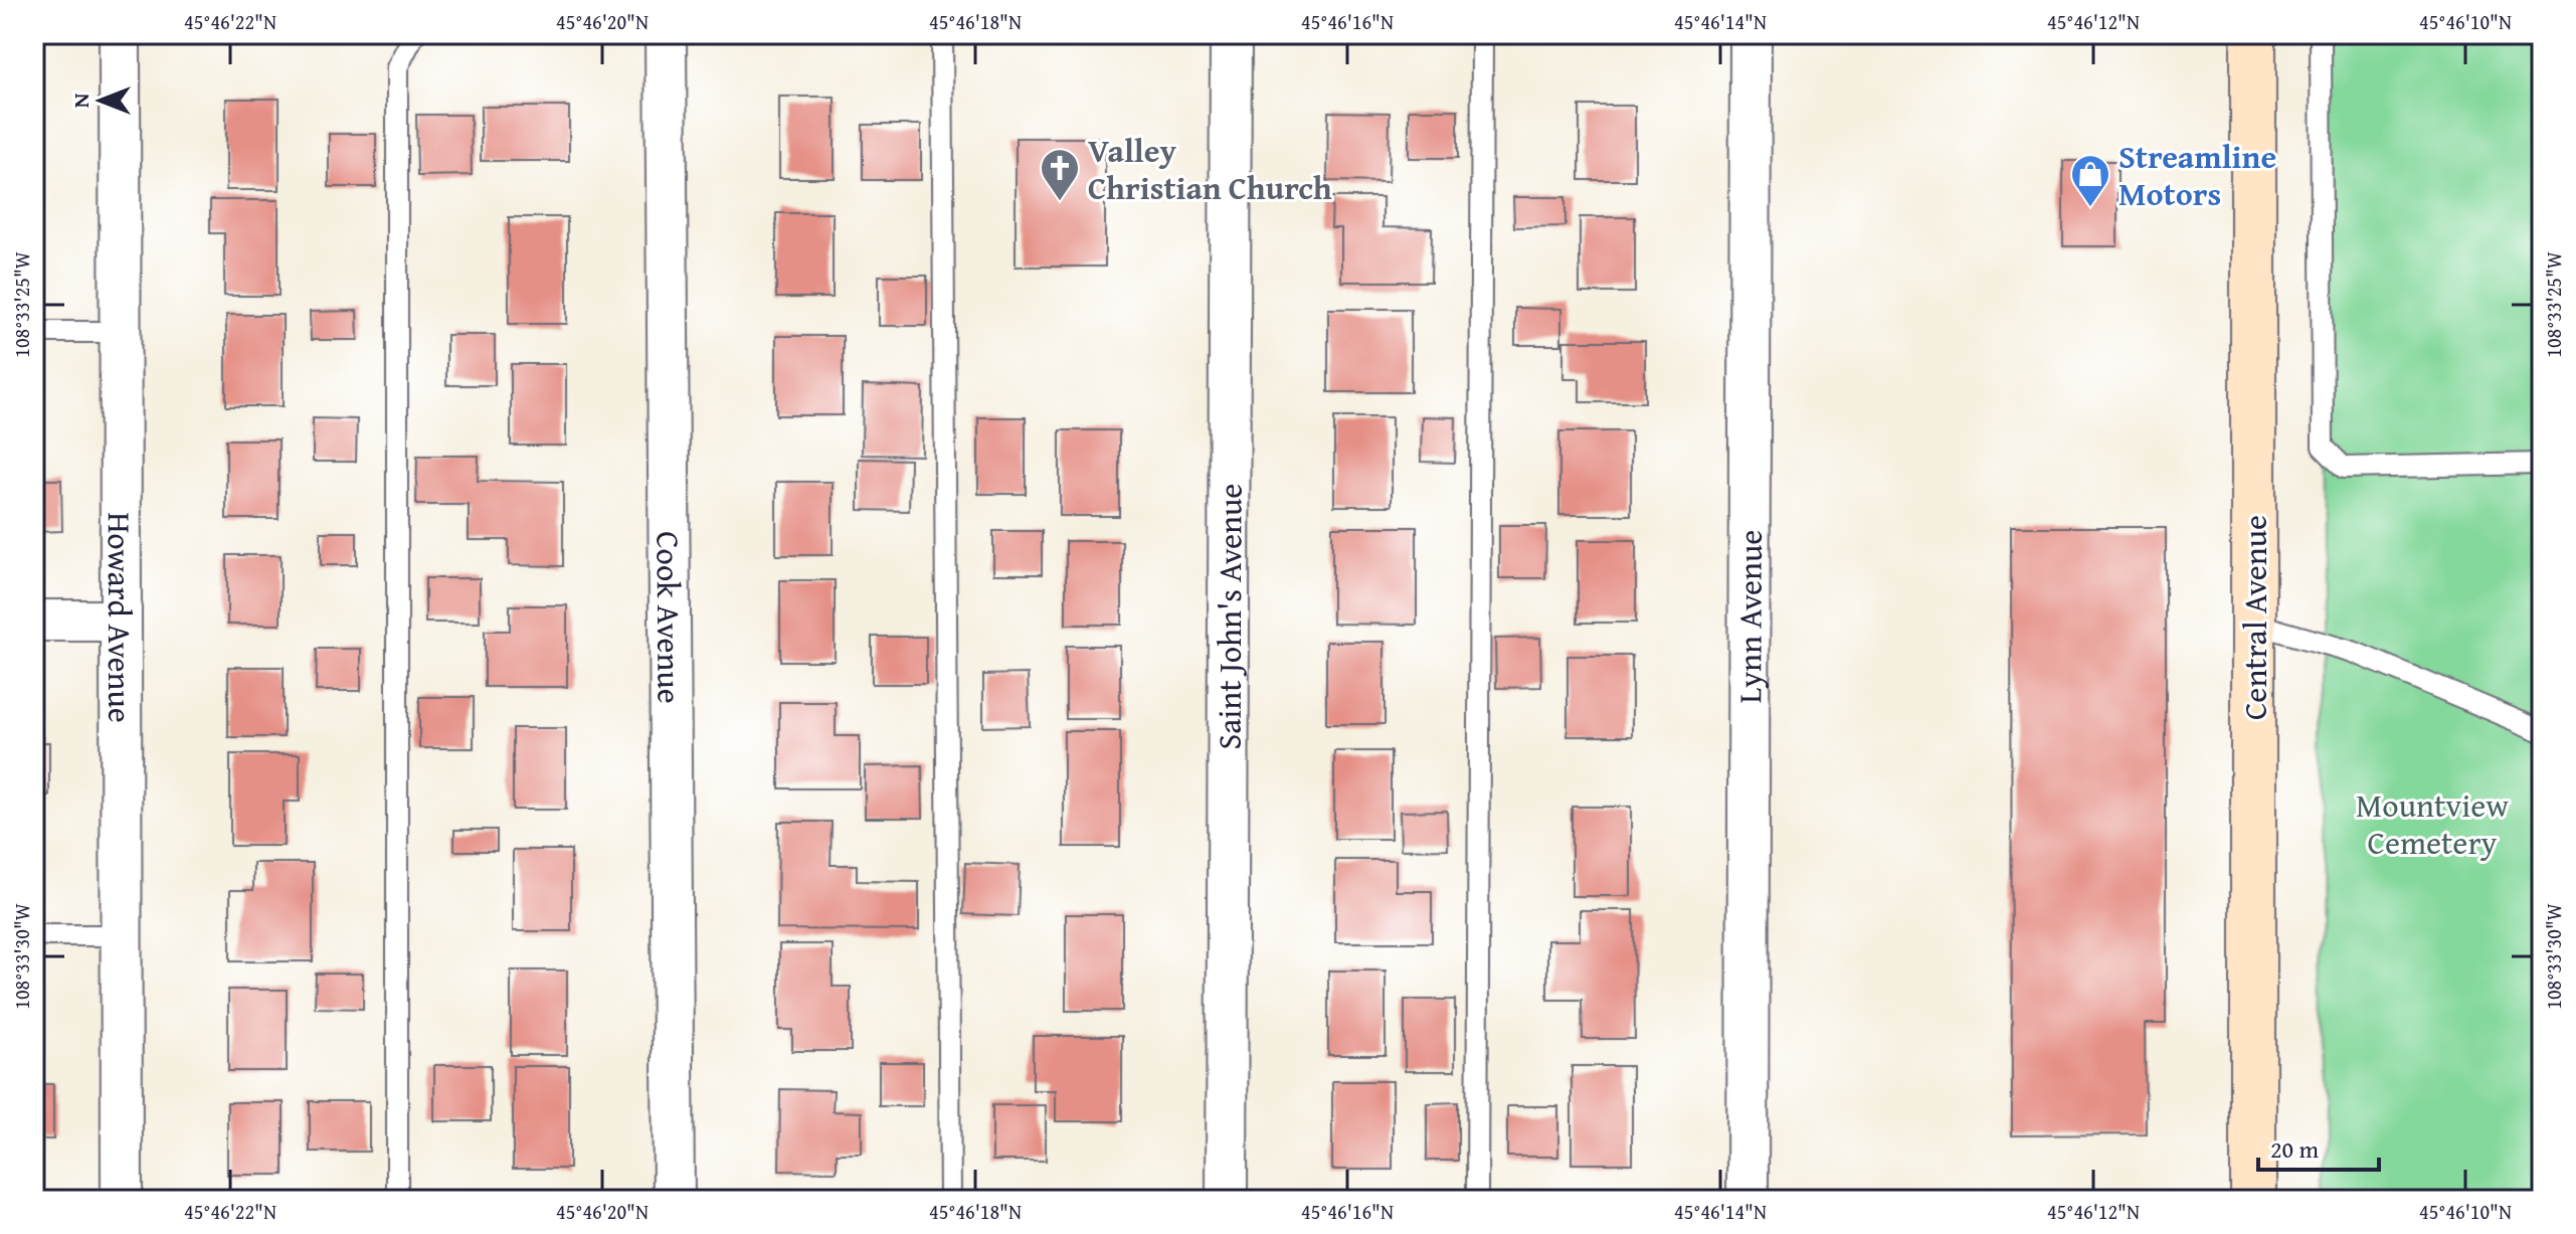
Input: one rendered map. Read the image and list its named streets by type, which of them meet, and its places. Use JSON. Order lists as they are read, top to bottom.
{
  "streets": {
    "main road": ["Central Avenue"],
    "street": [
      "Howard Avenue",
      "Cook Avenue",
      "Saint John's Avenue",
      "Lynn Avenue"
    ]
  },
  "parks": ["Mountview Cemetery"],
  "places": {
    "church": ["Valley Christian Church"],
    "shop": ["Streamline Motors"]
  },
  "scale_bar": "20 m",
  "north": "left",
  "coordinates": [
    "45°46'22\"N",
    "45°46'20\"N",
    "45°46'18\"N",
    "45°46'16\"N",
    "45°46'14\"N",
    "45°46'12\"N",
    "45°46'10\"N",
    "108°33'25\"W",
    "108°33'30\"W"
  ]
}
